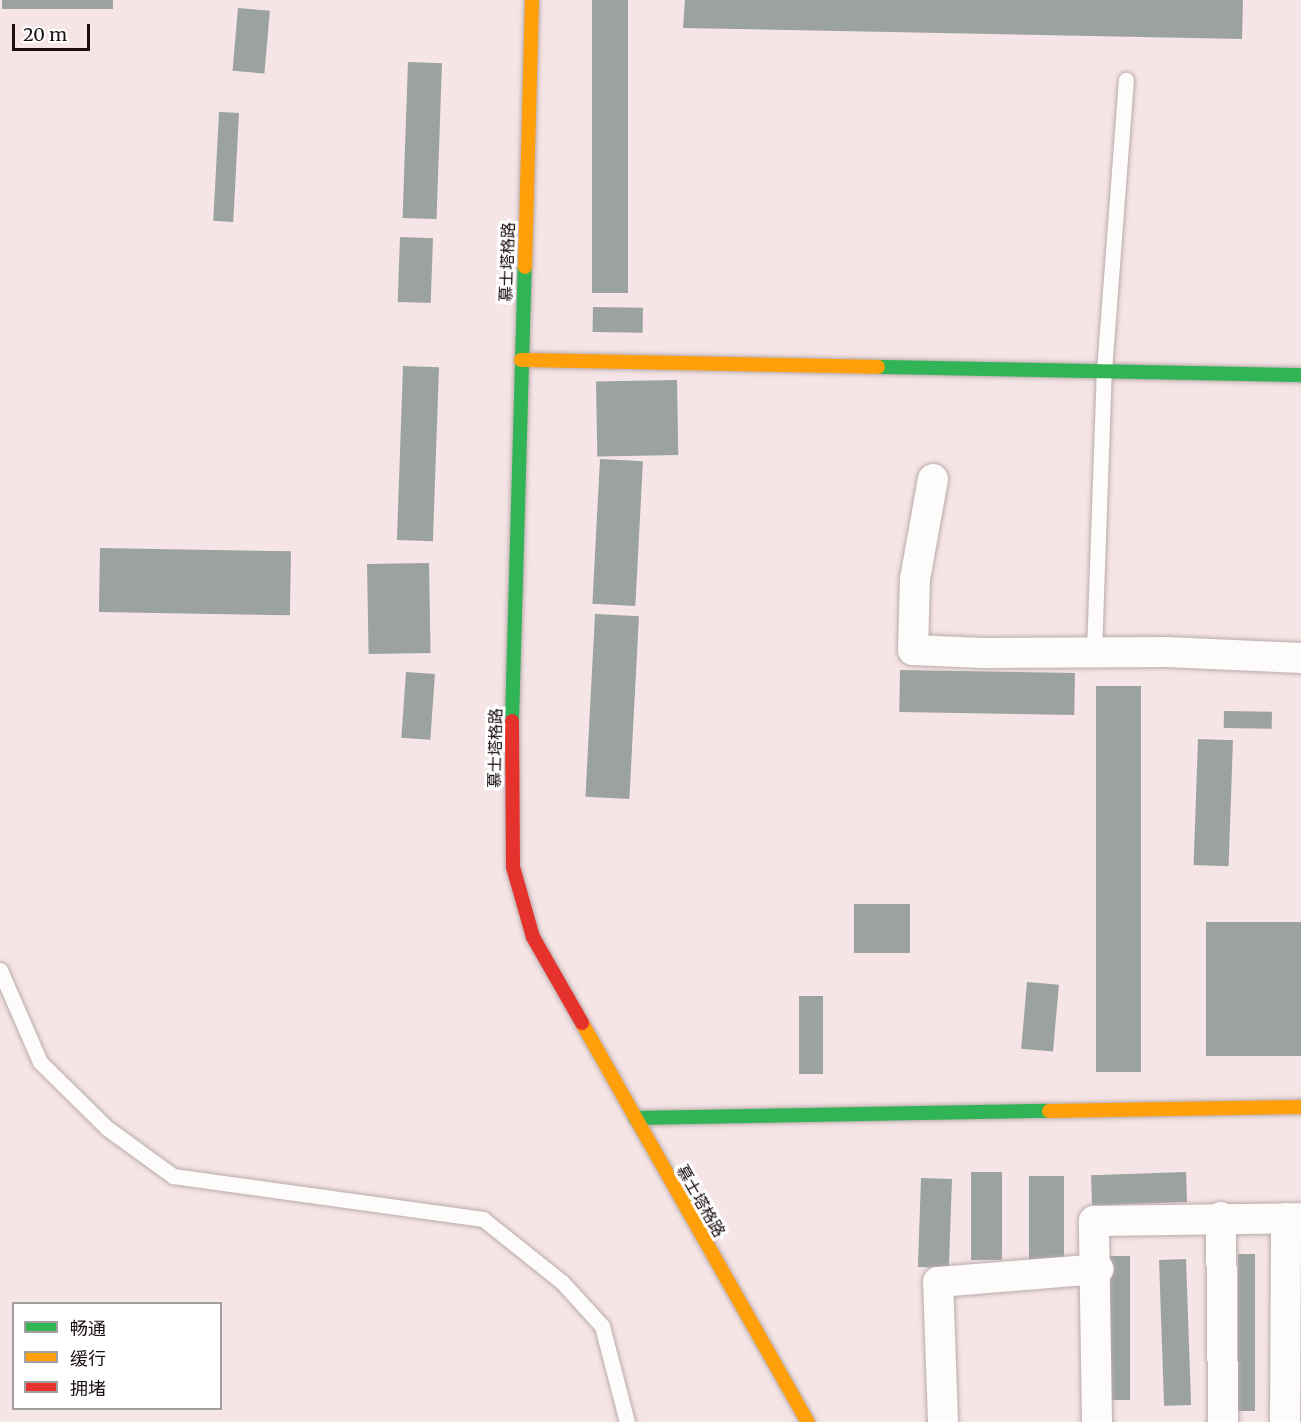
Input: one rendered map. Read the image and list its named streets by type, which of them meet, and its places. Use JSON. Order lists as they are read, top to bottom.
{
  "streets": {
    "street": ["慕士塔格路"]
  },
  "legend": ["畅通", "缓行", "拥堵"],
  "scale_bar": "20 m"
}
